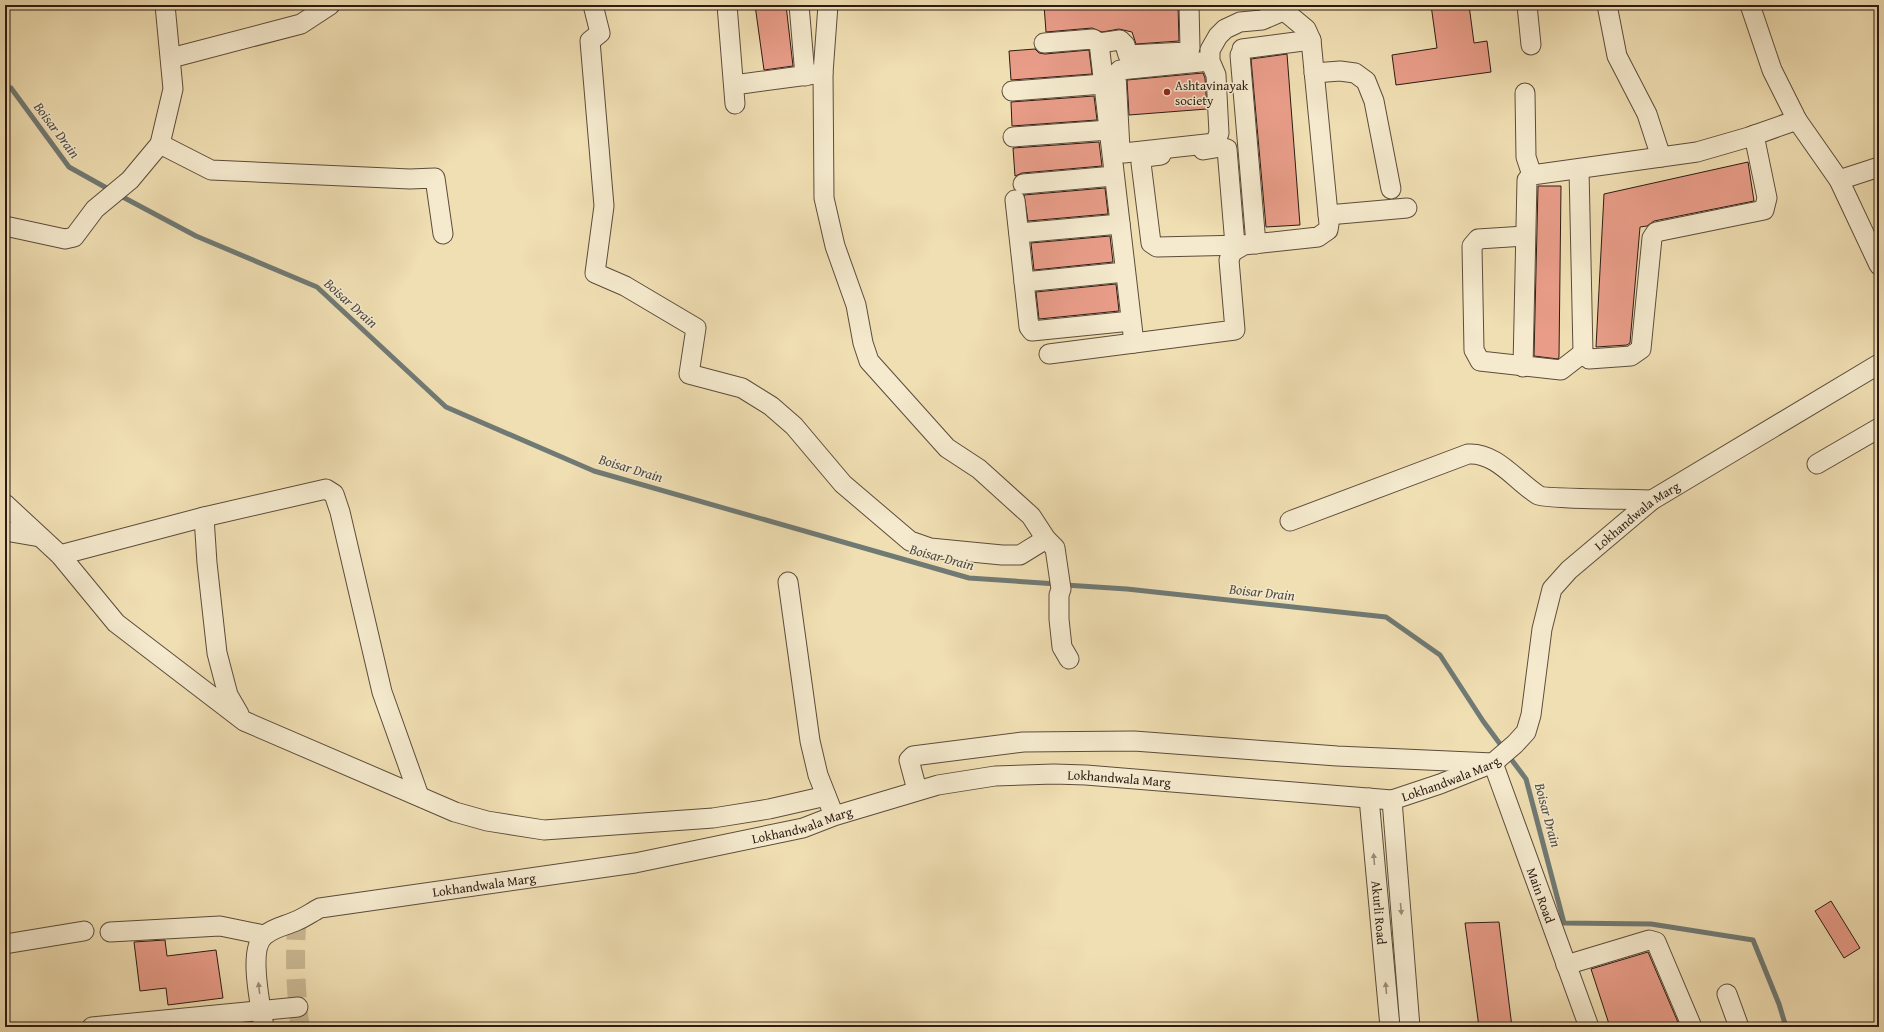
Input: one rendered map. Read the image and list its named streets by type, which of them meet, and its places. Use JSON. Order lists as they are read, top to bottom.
{
  "streets": {
    "street": ["Lokhandwala Marg", "Main Road", "Akurli Road"]
  },
  "crossings": [
    ["Lokhandwala Marg", "Main Road"],
    ["Lokhandwala Marg", "Akurli Road"]
  ],
  "water": ["Boisar Drain"],
  "places": ["Ashtavinayak society"]
}
